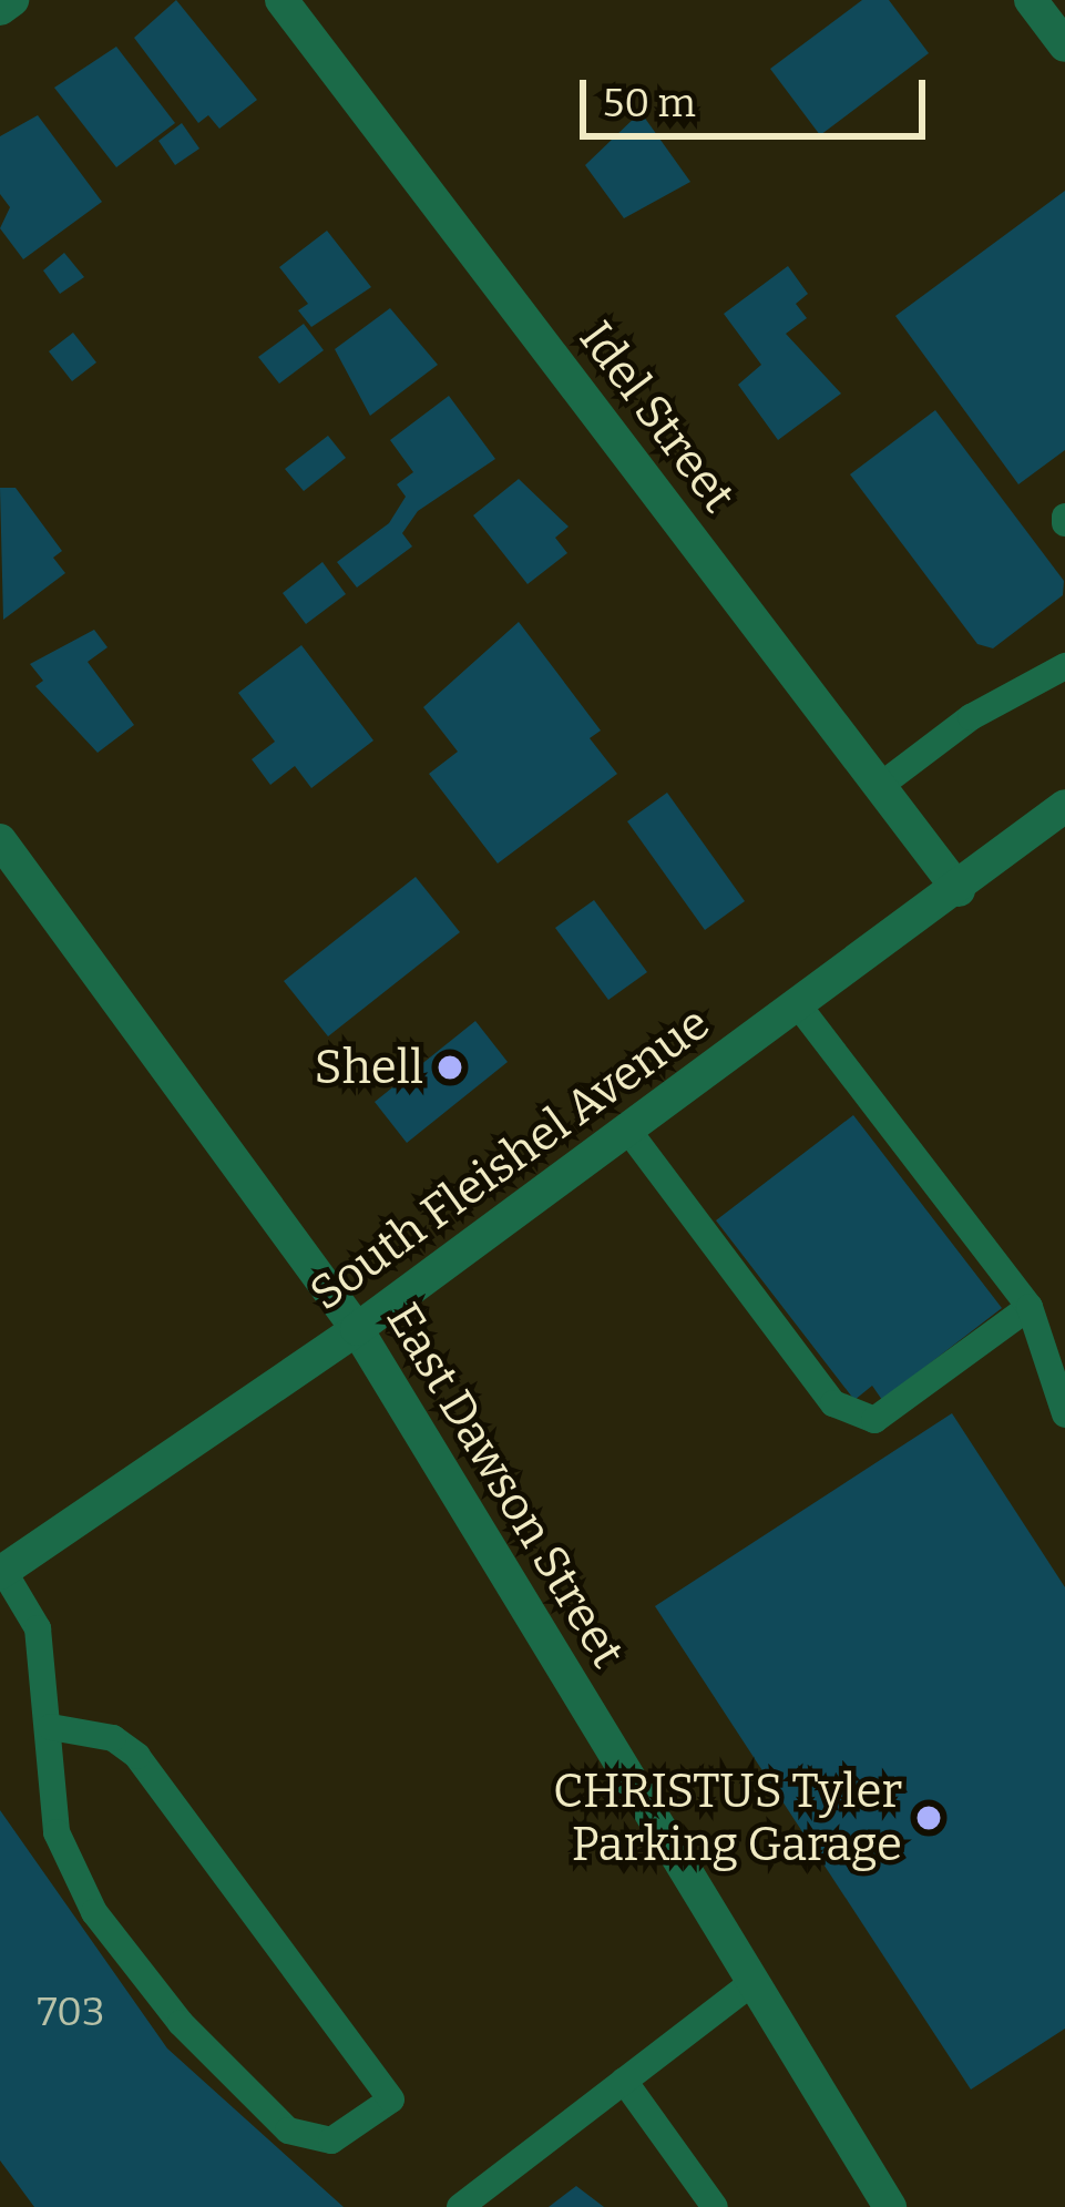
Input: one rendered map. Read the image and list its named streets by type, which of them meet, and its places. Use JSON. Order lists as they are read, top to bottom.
{
  "streets": {
    "street": ["Idel Street", "South Fleishel Avenue", "East Dawson Street"]
  },
  "crossings": [
    ["Idel Street", "South Fleishel Avenue"],
    ["South Fleishel Avenue", "East Dawson Street"]
  ],
  "places": ["Shell", "CHRISTUS Tyler Parking Garage"],
  "house_numbers": ["703"],
  "scale_bar": "50 m"
}
